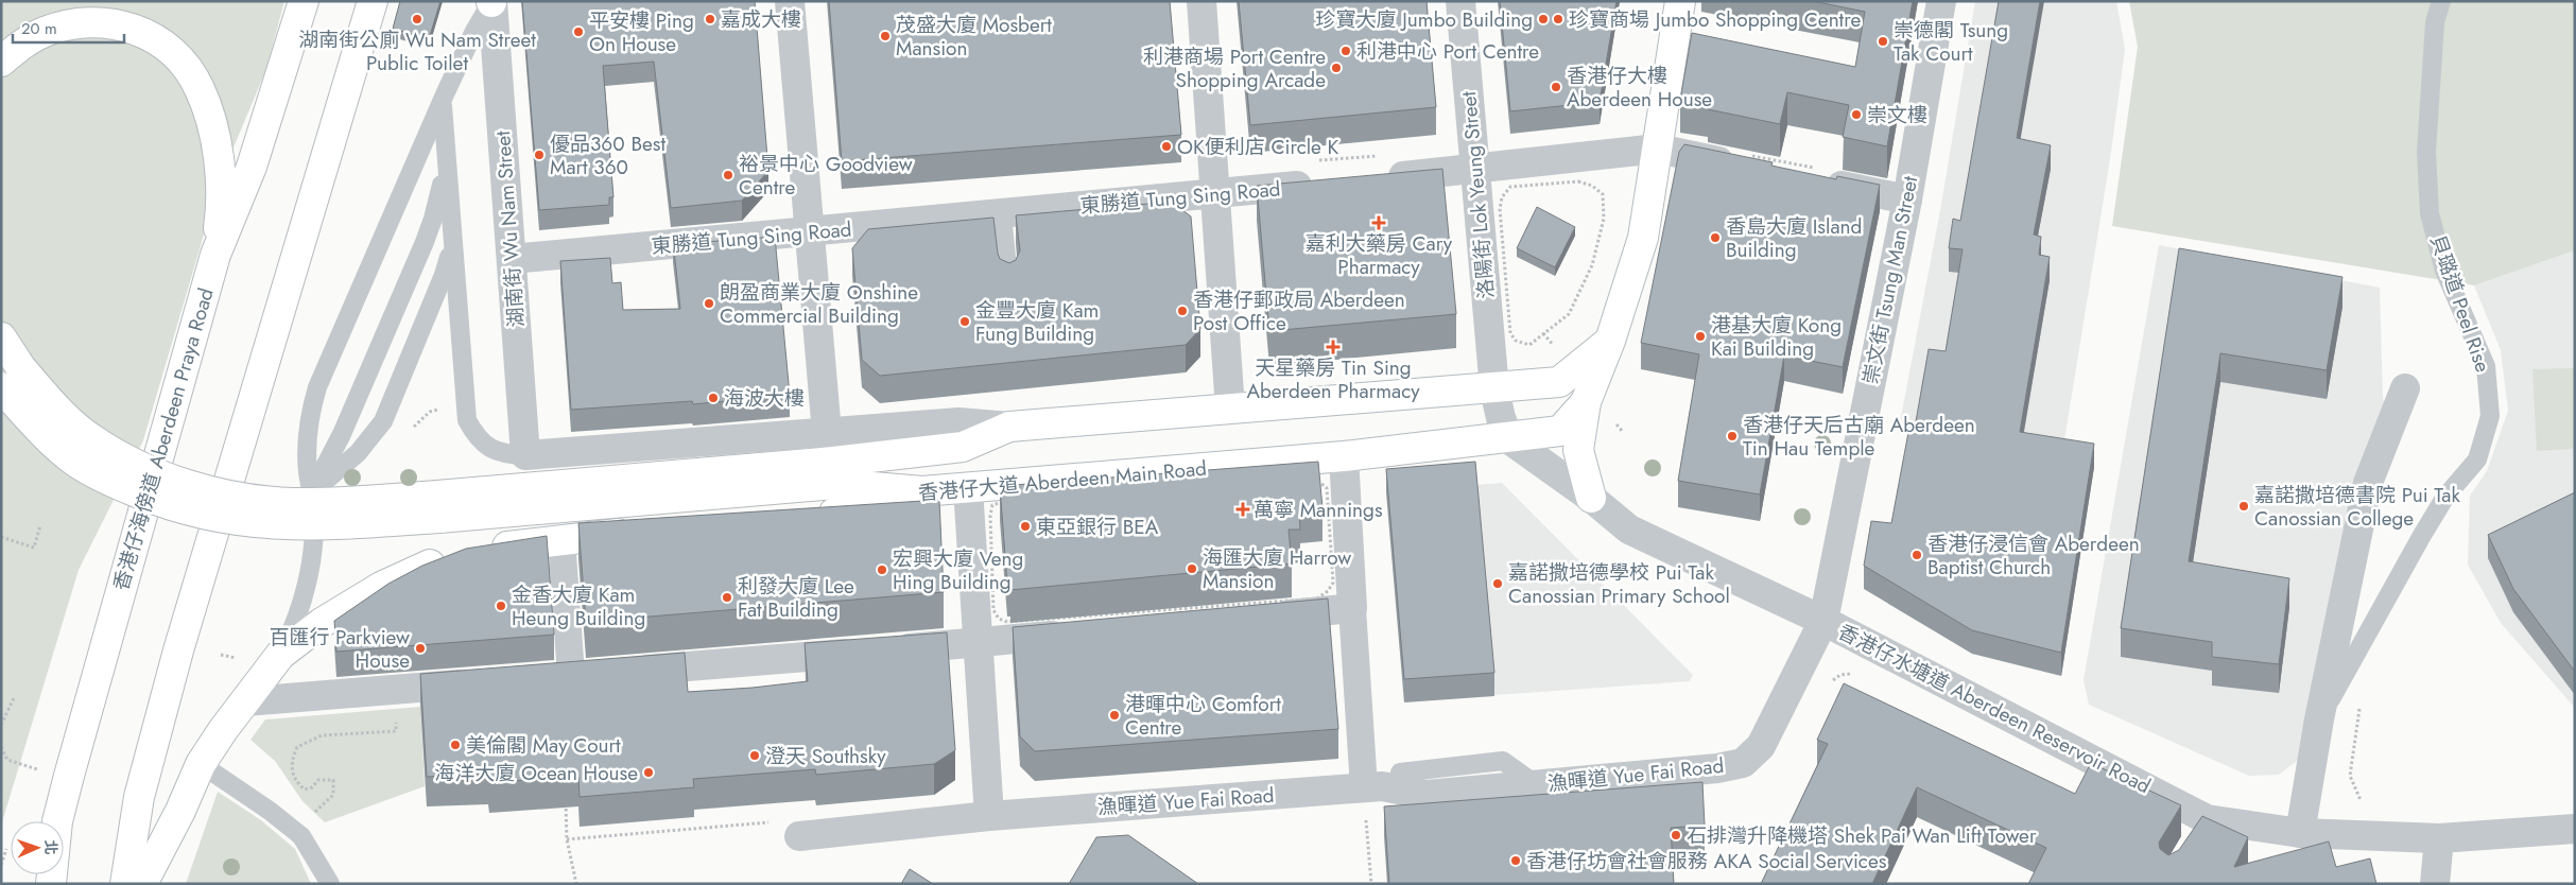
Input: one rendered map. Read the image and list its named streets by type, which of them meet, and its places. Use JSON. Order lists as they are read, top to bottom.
{
  "streets": {
    "main road": ["香港仔海傍道 Aberdeen Praya Road", "香港仔大道 Aberdeen Main Road"],
    "street": [
      "洛陽街 Lok Yeung Street",
      "東勝道 Tung Sing Road",
      "湖南街 Wu Nam Street",
      "崇文街 Tsung Man Street",
      "貝璐道 Peel Rise",
      "香港仔水塘道 Aberdeen Reservoir Road",
      "漁暉道 Yue Fai Road"
    ]
  },
  "crossings": [
    ["東勝道 Tung Sing Road", "湖南街 Wu Nam Street"],
    ["崇文街 Tsung Man Street", "香港仔水塘道 Aberdeen Reservoir Road"],
    ["崇文街 Tsung Man Street", "漁暉道 Yue Fai Road"],
    ["貝璐道 Peel Rise", "香港仔水塘道 Aberdeen Reservoir Road"],
    ["香港仔大道 Aberdeen Main Road", "香港仔水塘道 Aberdeen Reservoir Road"],
    ["香港仔水塘道 Aberdeen Reservoir Road", "漁暉道 Yue Fai Road"]
  ],
  "places": {
    "other": [
      "湖南街公廁 Wu Nam Street Public Toilet",
      "嘉成大樓",
      "珍寶大廈 Jumbo Building",
      "珍寶商場 Jumbo Shopping Centre",
      "平安樓 Ping On House",
      "茂盛大廈 Mosbert Mansion",
      "崇德閣 Tsung Tak Court",
      "利港中心 Port Centre",
      "利港商場 Port Centre Shopping Arcade",
      "香港仔大樓 Aberdeen House",
      "崇文樓",
      "OK便利店 Circle K",
      "優品360 Best Mart 360",
      "裕景中心 Goodview Centre",
      "香島大廈 Island Building",
      "朗盈商業大廈 Onshine Commercial Building",
      "香港仔郵政局 Aberdeen Post Office",
      "金豐大廈 Kam Fung Building",
      "港基大廈 Kong Kai Building",
      "海波大樓",
      "香港仔天后古廟 Aberdeen Tin Hau Temple",
      "嘉諾撒培德書院 Pui Tak Canossian College",
      "東亞銀行 BEA",
      "香港仔浸信會 Aberdeen Baptist Church",
      "海匯大廈 Harrow Mansion",
      "宏興大廈 Veng Hing Building",
      "嘉諾撒培德學校 Pui Tak Canossian Primary School",
      "利發大廈 Lee Fat Building",
      "金香大廈 Kam Heung Building",
      "百匯行 Parkview House",
      "港暉中心 Comfort Centre",
      "美倫閣 May Court",
      "澄天 Southsky",
      "海洋大廈 Ocean House",
      "石排灣升降機塔 Shek Pai Wan Lift Tower",
      "香港仔坊會社會服務 AKA Social Services"
    ],
    "health": ["嘉利大藥房 Cary Pharmacy", "天星藥房 Tin Sing Aberdeen Pharmacy", "萬寧 Mannings"]
  },
  "scale_bar": "20 m",
  "north": "right"
}
